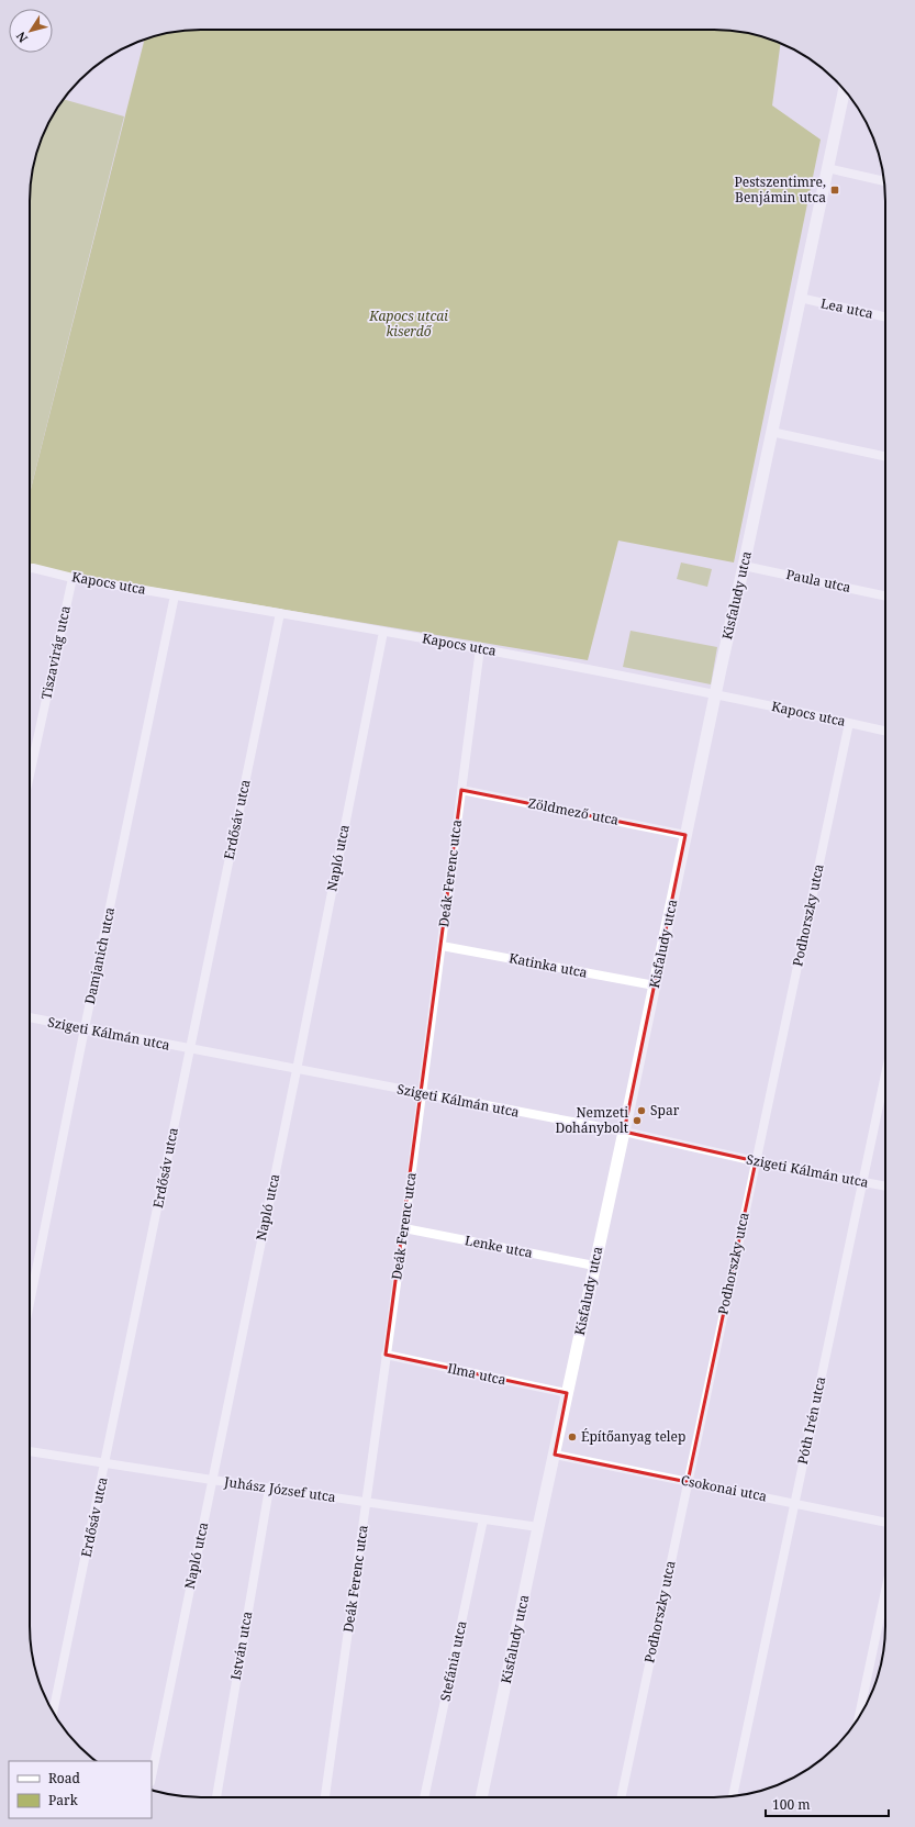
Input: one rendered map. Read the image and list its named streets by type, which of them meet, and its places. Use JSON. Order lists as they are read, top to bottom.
{
  "streets": {
    "street": [
      "Lea utca",
      "Paula utca",
      "Kapocs utca",
      "Kisfaludy utca",
      "Tiszavirág utca",
      "Zöldmező utca",
      "Erdősáv utca",
      "Napló utca",
      "Deák Ferenc utca",
      "Podhorszky utca",
      "Damjanich utca",
      "Katinka utca",
      "Szigeti Kálmán utca",
      "Lenke utca",
      "Ilma utca",
      "Póth Irén utca",
      "Csokonai utca",
      "Juhász József utca",
      "István utca",
      "Stefánia utca"
    ]
  },
  "crossings": [
    ["Lea utca", "Kisfaludy utca"],
    ["Paula utca", "Kisfaludy utca"],
    ["Kapocs utca", "Kisfaludy utca"],
    ["Kapocs utca", "Tiszavirág utca"],
    ["Kapocs utca", "Erdősáv utca"],
    ["Kapocs utca", "Napló utca"],
    ["Kapocs utca", "Deák Ferenc utca"],
    ["Kapocs utca", "Podhorszky utca"],
    ["Kapocs utca", "Damjanich utca"],
    ["Kisfaludy utca", "Zöldmező utca"],
    ["Kisfaludy utca", "Katinka utca"],
    ["Kisfaludy utca", "Szigeti Kálmán utca"],
    ["Kisfaludy utca", "Lenke utca"],
    ["Kisfaludy utca", "Ilma utca"],
    ["Kisfaludy utca", "Csokonai utca"],
    ["Kisfaludy utca", "Juhász József utca"],
    ["Zöldmező utca", "Deák Ferenc utca"],
    ["Erdősáv utca", "Szigeti Kálmán utca"],
    ["Erdősáv utca", "Juhász József utca"],
    ["Napló utca", "Szigeti Kálmán utca"],
    ["Napló utca", "Juhász József utca"],
    ["Deák Ferenc utca", "Katinka utca"],
    ["Deák Ferenc utca", "Szigeti Kálmán utca"],
    ["Deák Ferenc utca", "Lenke utca"],
    ["Deák Ferenc utca", "Ilma utca"],
    ["Deák Ferenc utca", "Juhász József utca"],
    ["Podhorszky utca", "Szigeti Kálmán utca"],
    ["Podhorszky utca", "Csokonai utca"],
    ["Damjanich utca", "Szigeti Kálmán utca"],
    ["Szigeti Kálmán utca", "Póth Irén utca"],
    ["Póth Irén utca", "Csokonai utca"],
    ["Juhász József utca", "István utca"],
    ["Juhász József utca", "Stefánia utca"]
  ],
  "parks": ["Kapocs utcai kiserdő"],
  "places": {
    "transit": ["Pestszentimre, Benjámin utca"],
    "other": ["Spar", "Nemzeti Dohánybolt", "Építőanyag telep"]
  },
  "legend": ["Road", "Park"],
  "scale_bar": "100 m",
  "north": "bottom left"
}
